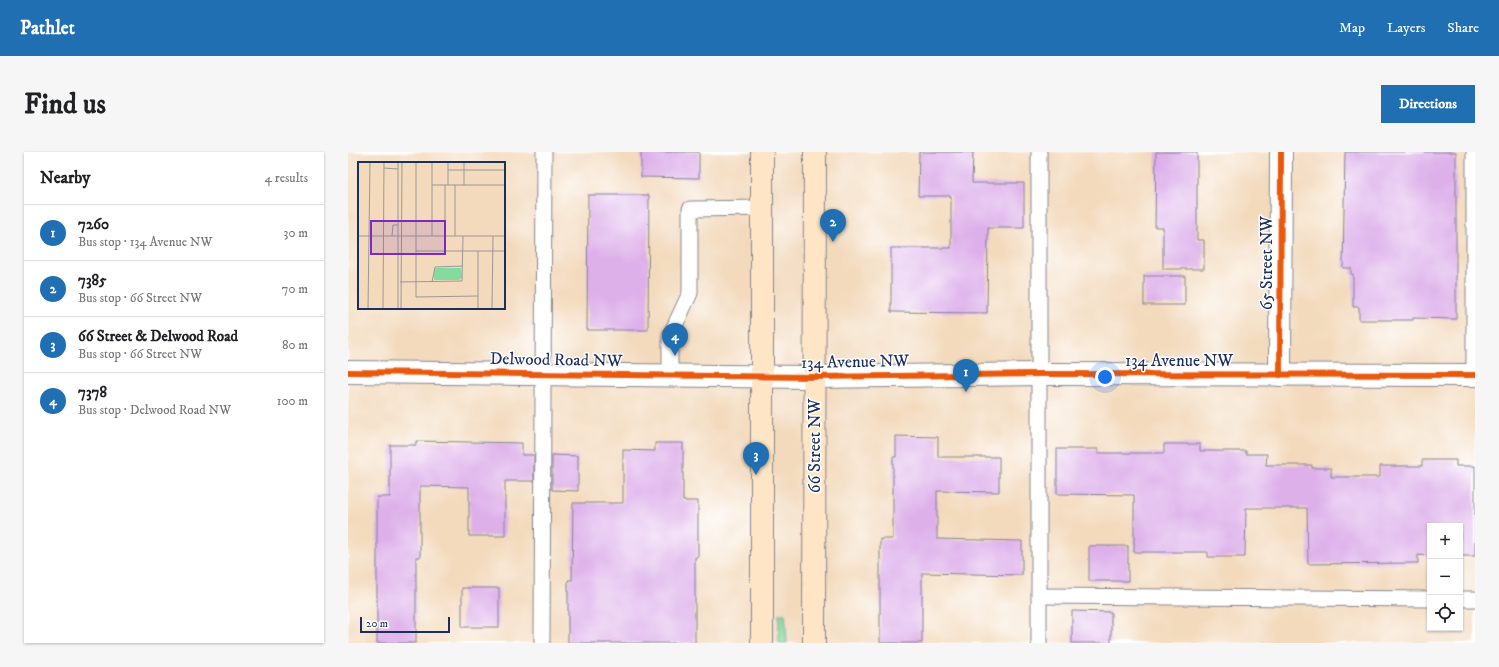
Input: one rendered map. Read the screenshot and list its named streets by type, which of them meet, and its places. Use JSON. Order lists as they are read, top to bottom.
{
  "streets": {
    "main road": ["66 Street NW"],
    "street": ["65 Street NW", "Delwood Road NW", "134 Avenue NW"]
  },
  "crossings": [
    ["65 Street NW", "134 Avenue NW"],
    ["Delwood Road NW", "134 Avenue NW"],
    ["134 Avenue NW", "66 Street NW"]
  ],
  "scale_bar": "20 m",
  "page": {
    "header": "Pathlet",
    "nav": ["Map", "Layers", "Share"],
    "buttons": "Directions",
    "title": "Find us",
    "heading": ["Nearby", "4 results"],
    "list": [
      {
        "mark": "1",
        "name": "7260",
        "note": "Bus stop · 134 Avenue NW",
        "value": "30 m"
      },
      {
        "mark": "2",
        "name": "7385",
        "note": "Bus stop · 66 Street NW",
        "value": "70 m"
      },
      {
        "mark": "3",
        "name": "66 Street & Delwood Road",
        "note": "Bus stop · 66 Street NW",
        "value": "80 m"
      },
      {
        "mark": "4",
        "name": "7378",
        "note": "Bus stop · Delwood Road NW",
        "value": "100 m"
      }
    ],
    "pins": [
      "2",
      "4",
      "1",
      "3"
    ],
    "map_buttons": ["+", "−"],
    "scale": "20 m"
  }
}
